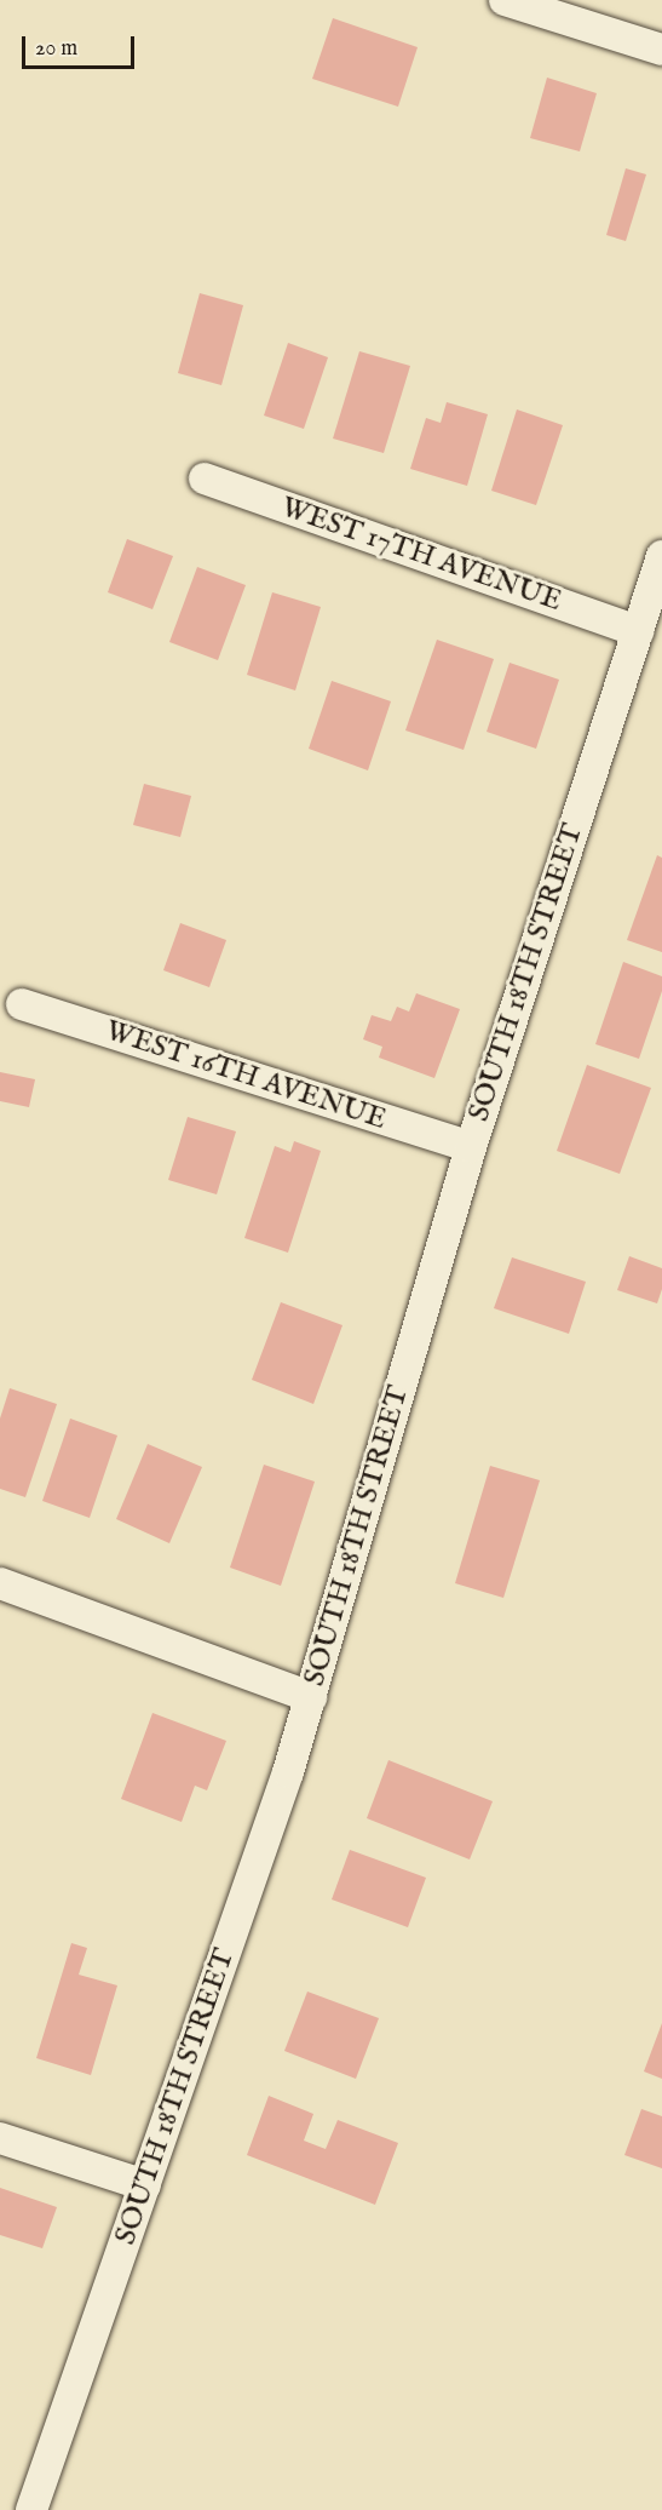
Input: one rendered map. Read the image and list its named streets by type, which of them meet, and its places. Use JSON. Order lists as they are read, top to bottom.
{
  "streets": {
    "street": ["WEST 17TH AVENUE", "SOUTH 18TH STREET", "WEST 16TH AVENUE"]
  },
  "crossings": [
    ["WEST 17TH AVENUE", "SOUTH 18TH STREET"],
    ["SOUTH 18TH STREET", "WEST 16TH AVENUE"]
  ],
  "scale_bar": "20 m"
}
